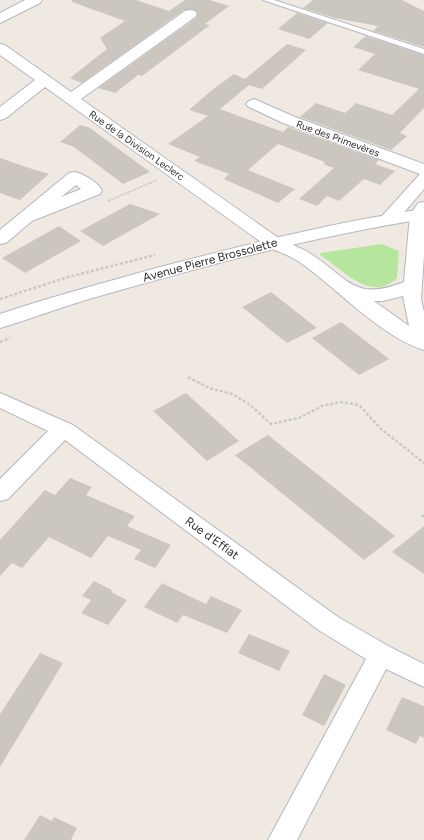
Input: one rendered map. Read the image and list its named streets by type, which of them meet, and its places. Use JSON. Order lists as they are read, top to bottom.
{
  "streets": {
    "main road": ["Avenue Pierre Brossolette"],
    "street": ["Rue des Primevères", "Rue de la Division Leclerc", "Rue d'Effiat"]
  },
  "crossings": [
    ["Rue de la Division Leclerc", "Avenue Pierre Brossolette"]
  ]
}
